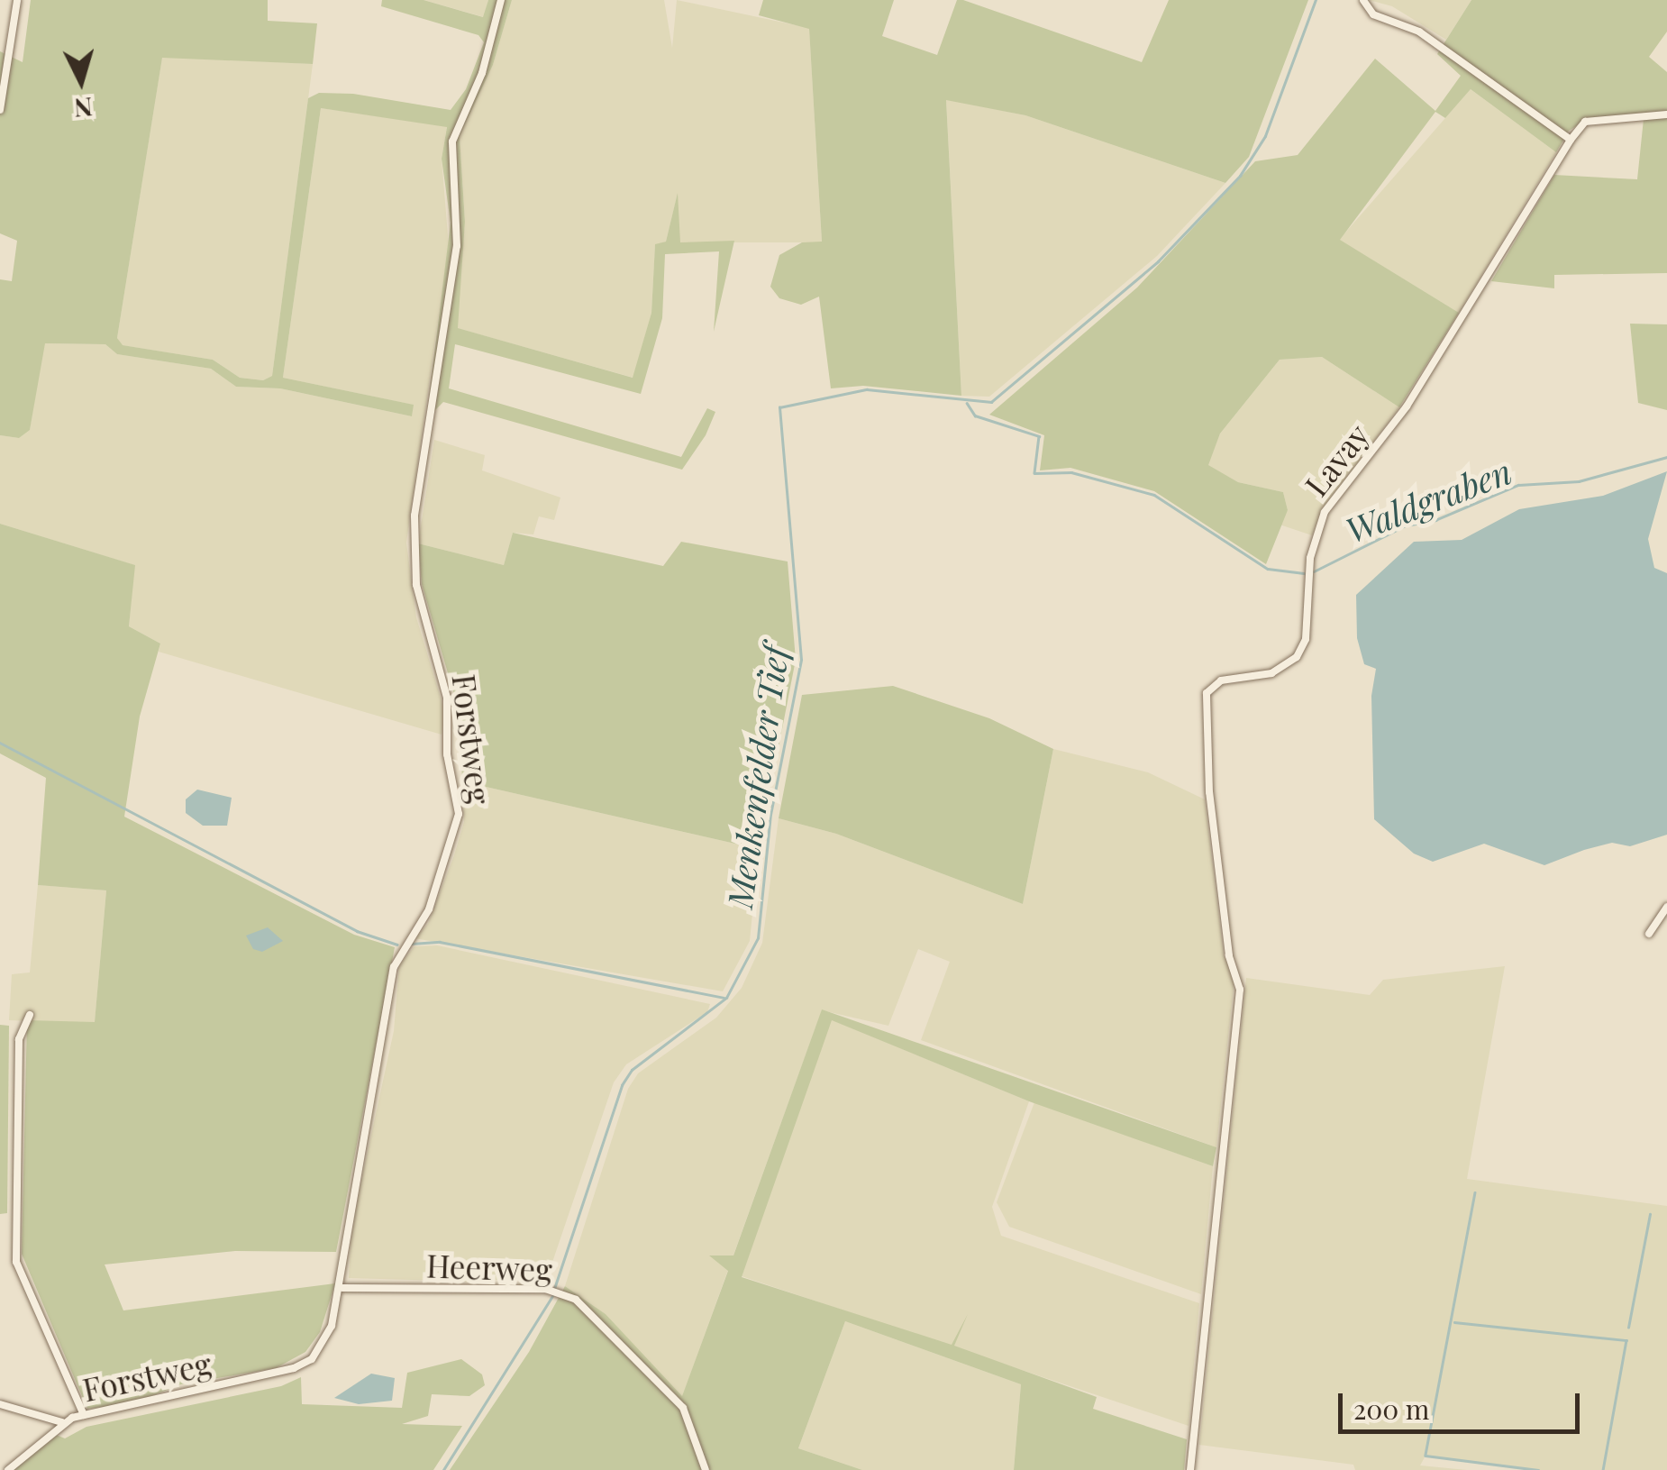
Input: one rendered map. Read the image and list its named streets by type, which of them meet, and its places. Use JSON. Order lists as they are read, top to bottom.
{
  "streets": {
    "street": ["Lavay", "Forstweg", "Heerweg"]
  },
  "crossings": [
    ["Forstweg", "Heerweg"]
  ],
  "water": ["Waldgraben", "Menkenfelder Tief"],
  "scale_bar": "200 m",
  "north": "bottom"
}
